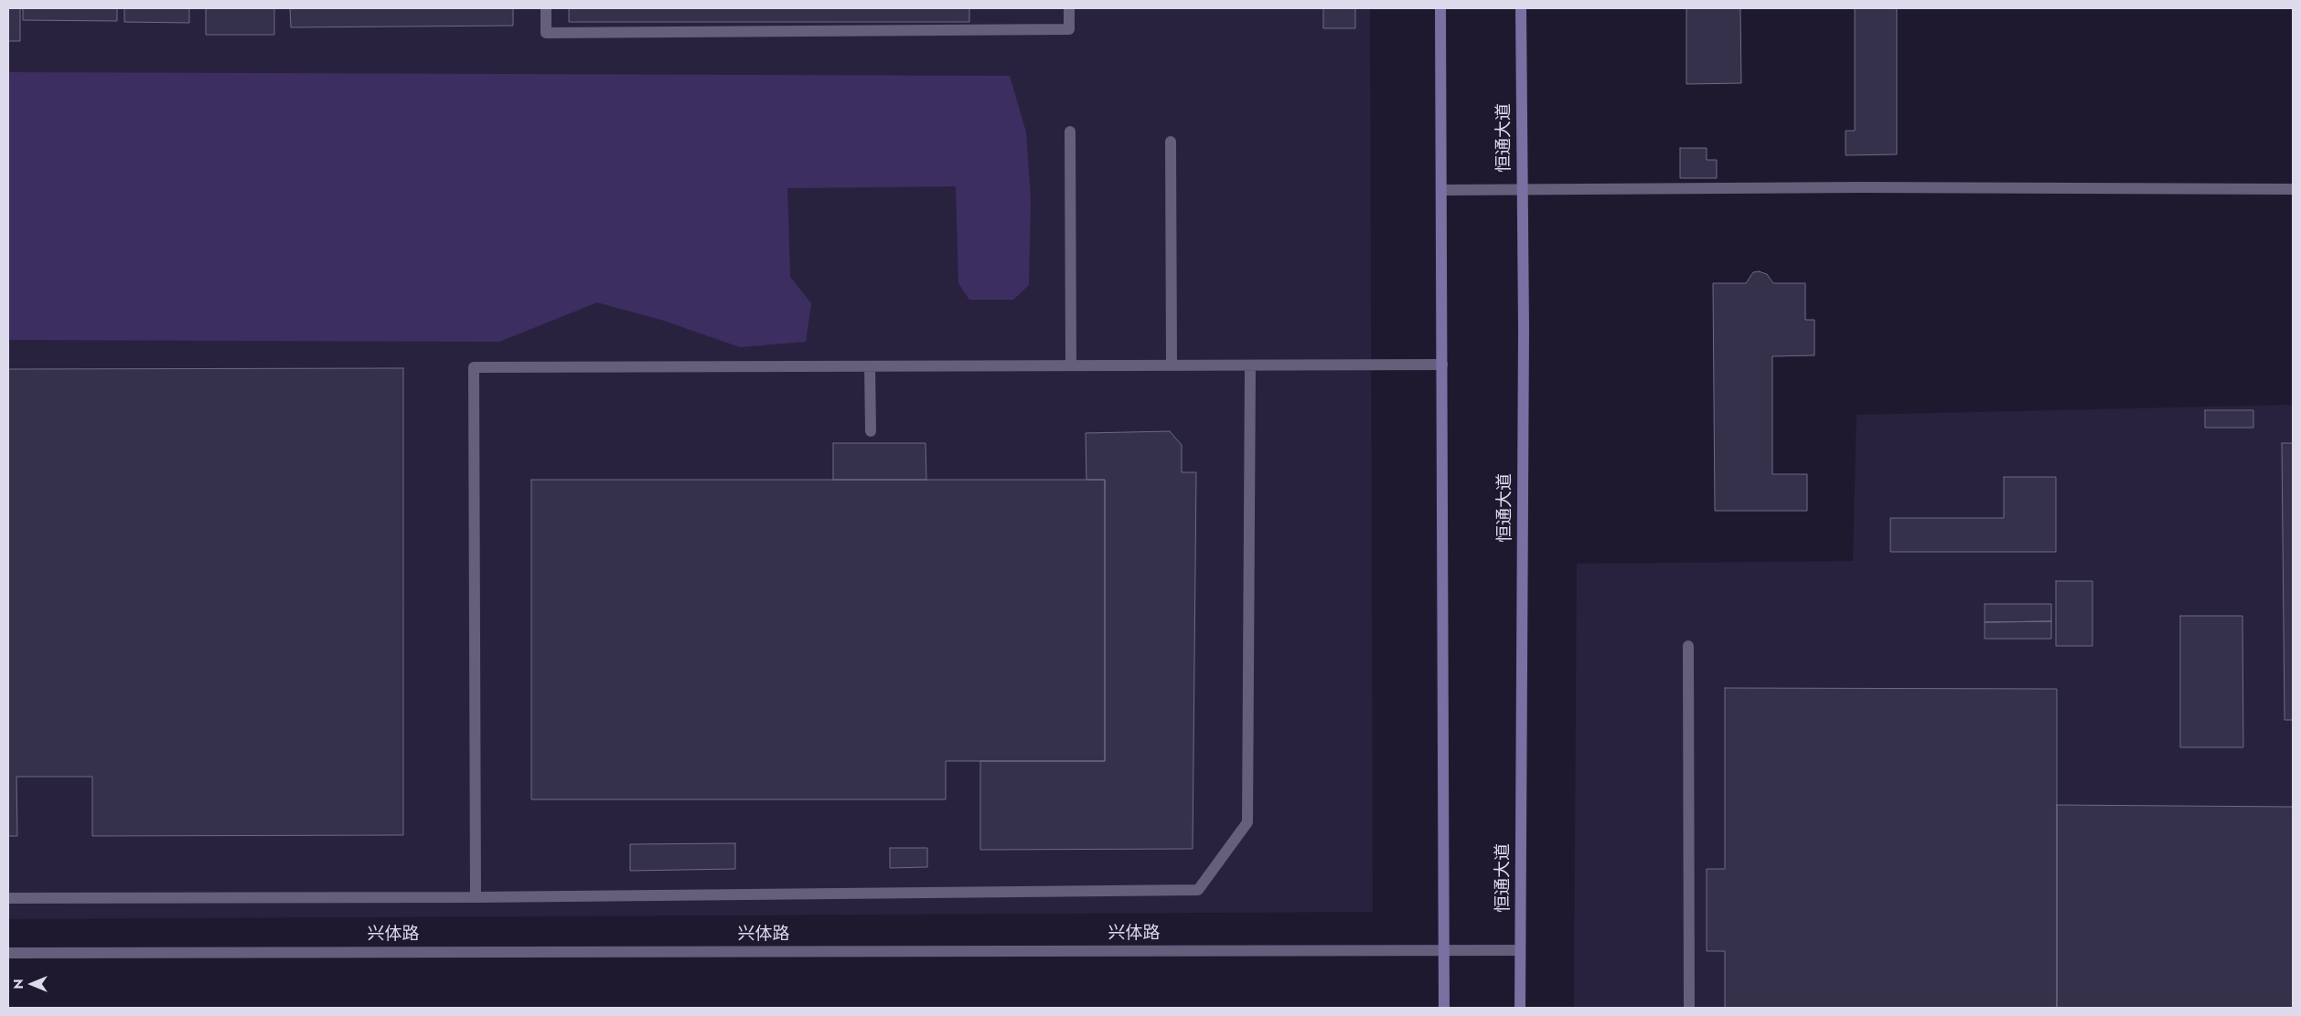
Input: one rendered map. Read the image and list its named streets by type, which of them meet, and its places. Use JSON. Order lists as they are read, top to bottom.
{
  "streets": {
    "main road": ["恒通大道"],
    "lane": ["兴体路"]
  },
  "crossings": [
    ["恒通大道", "兴体路"]
  ],
  "north": "left"
}
